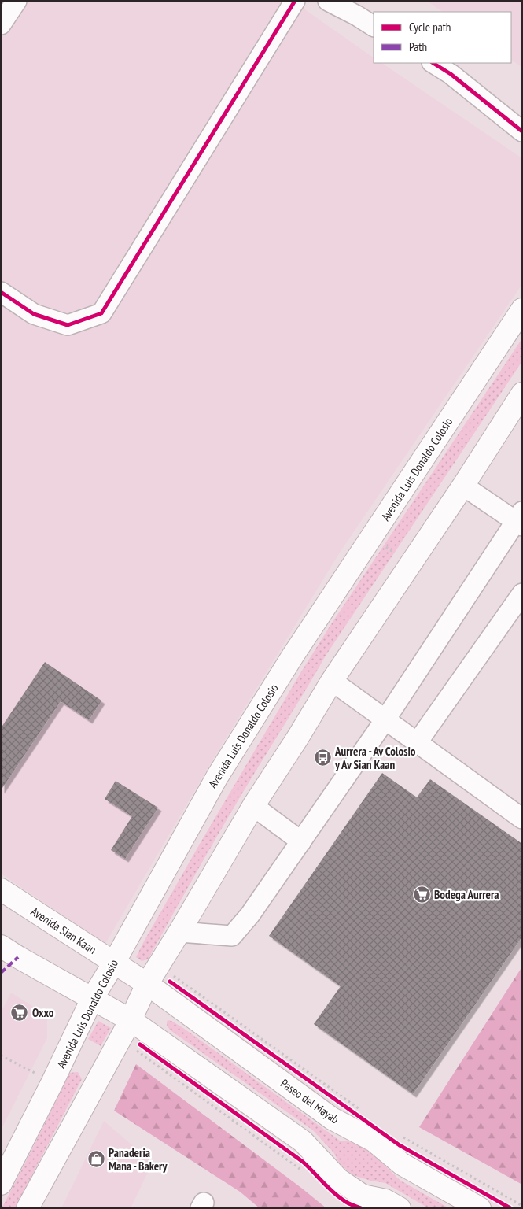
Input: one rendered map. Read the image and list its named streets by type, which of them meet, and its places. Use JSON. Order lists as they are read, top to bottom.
{
  "streets": {
    "main road": ["Avenida Luis Donaldo Colosio", "Avenida Sian Kaan", "Paseo del Mayab"]
  },
  "crossings": [
    ["Avenida Luis Donaldo Colosio", "Avenida Sian Kaan"],
    ["Avenida Sian Kaan", "Paseo del Mayab"]
  ],
  "places": {
    "bus stop": ["Aurrera - Av Colosio y Av Sian Kaan"],
    "supermarket": ["Bodega Aurrera", "Oxxo"],
    "shop": ["Panaderia Mana - Bakery"]
  },
  "legend": ["Cycle path", "Path"]
}
